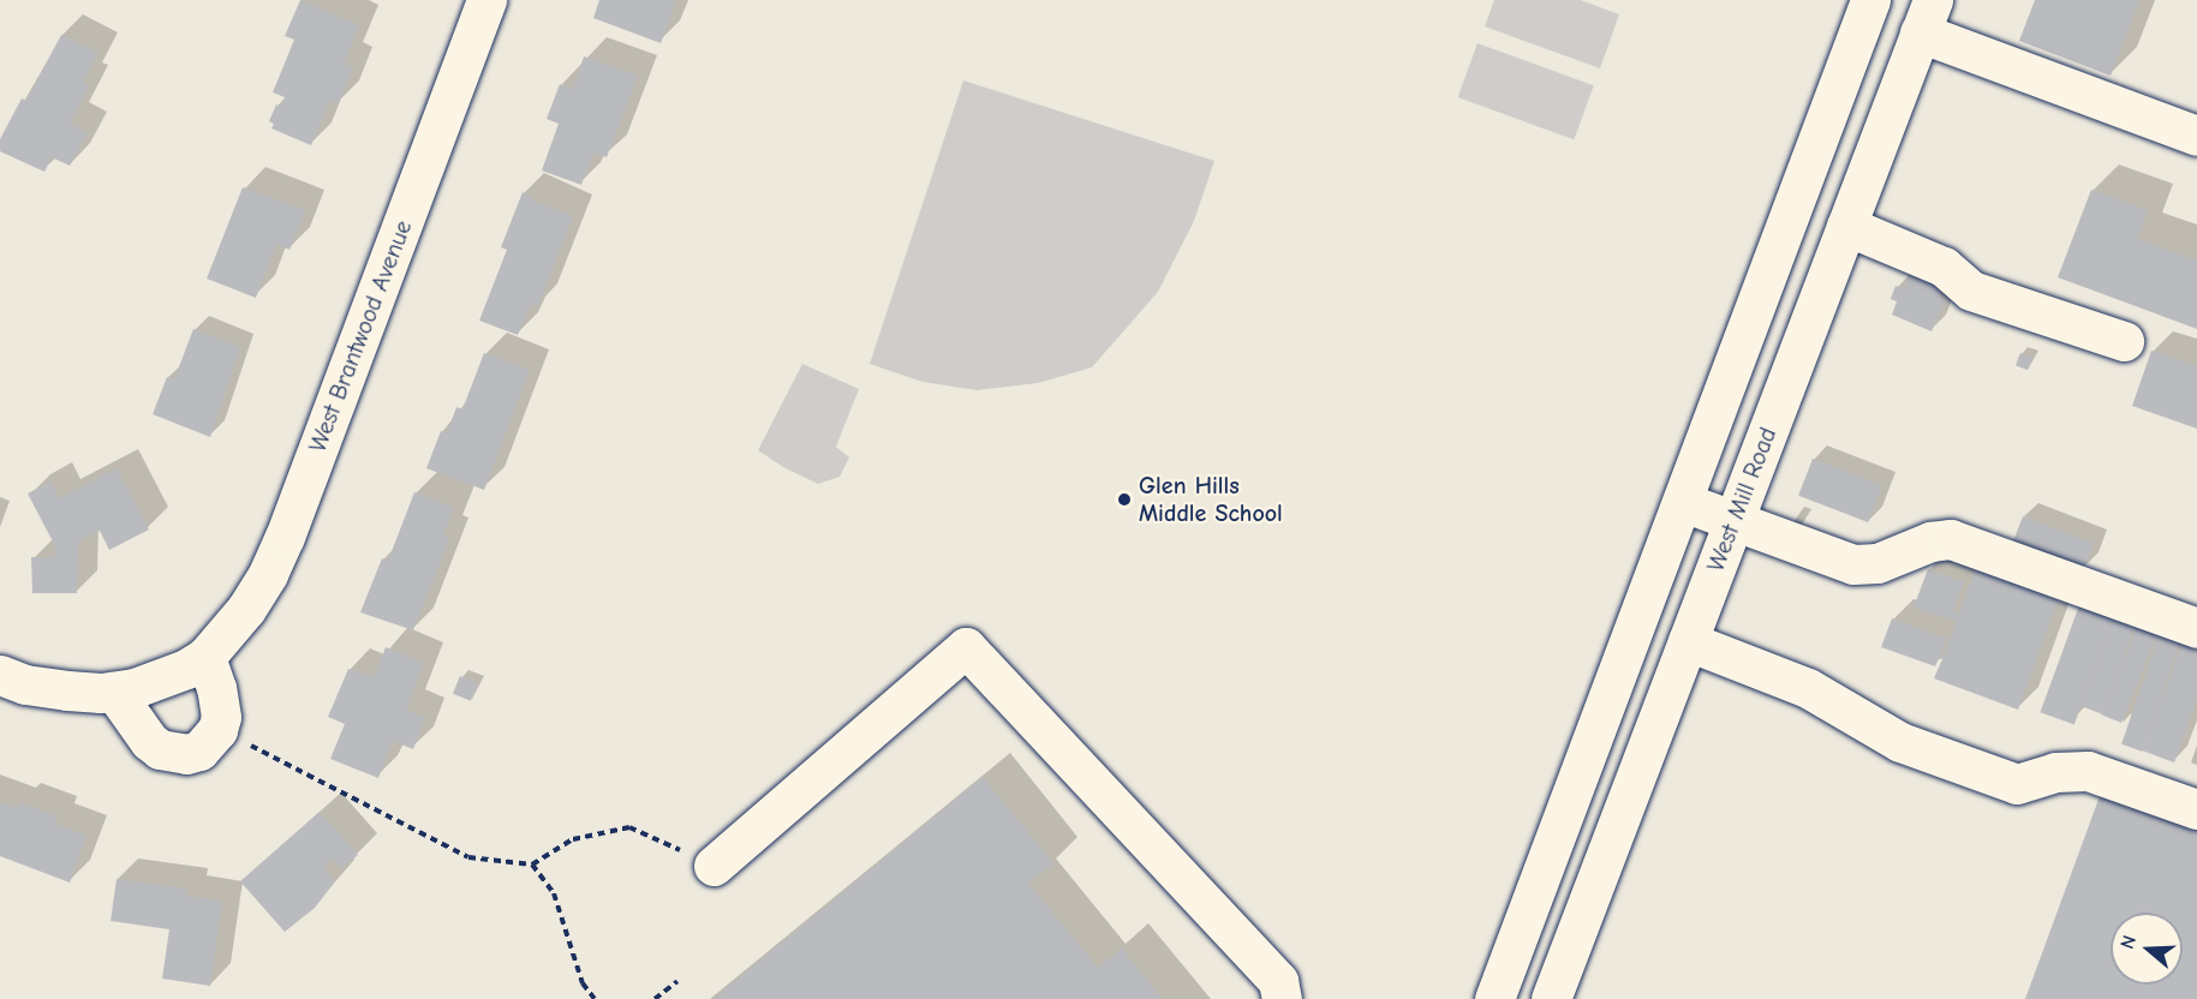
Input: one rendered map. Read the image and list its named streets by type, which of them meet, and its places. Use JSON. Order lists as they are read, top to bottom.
{
  "streets": {
    "main road": ["West Brantwood Avenue", "West Mill Road"]
  },
  "places": ["Glen Hills Middle School"],
  "north": "left"
}
